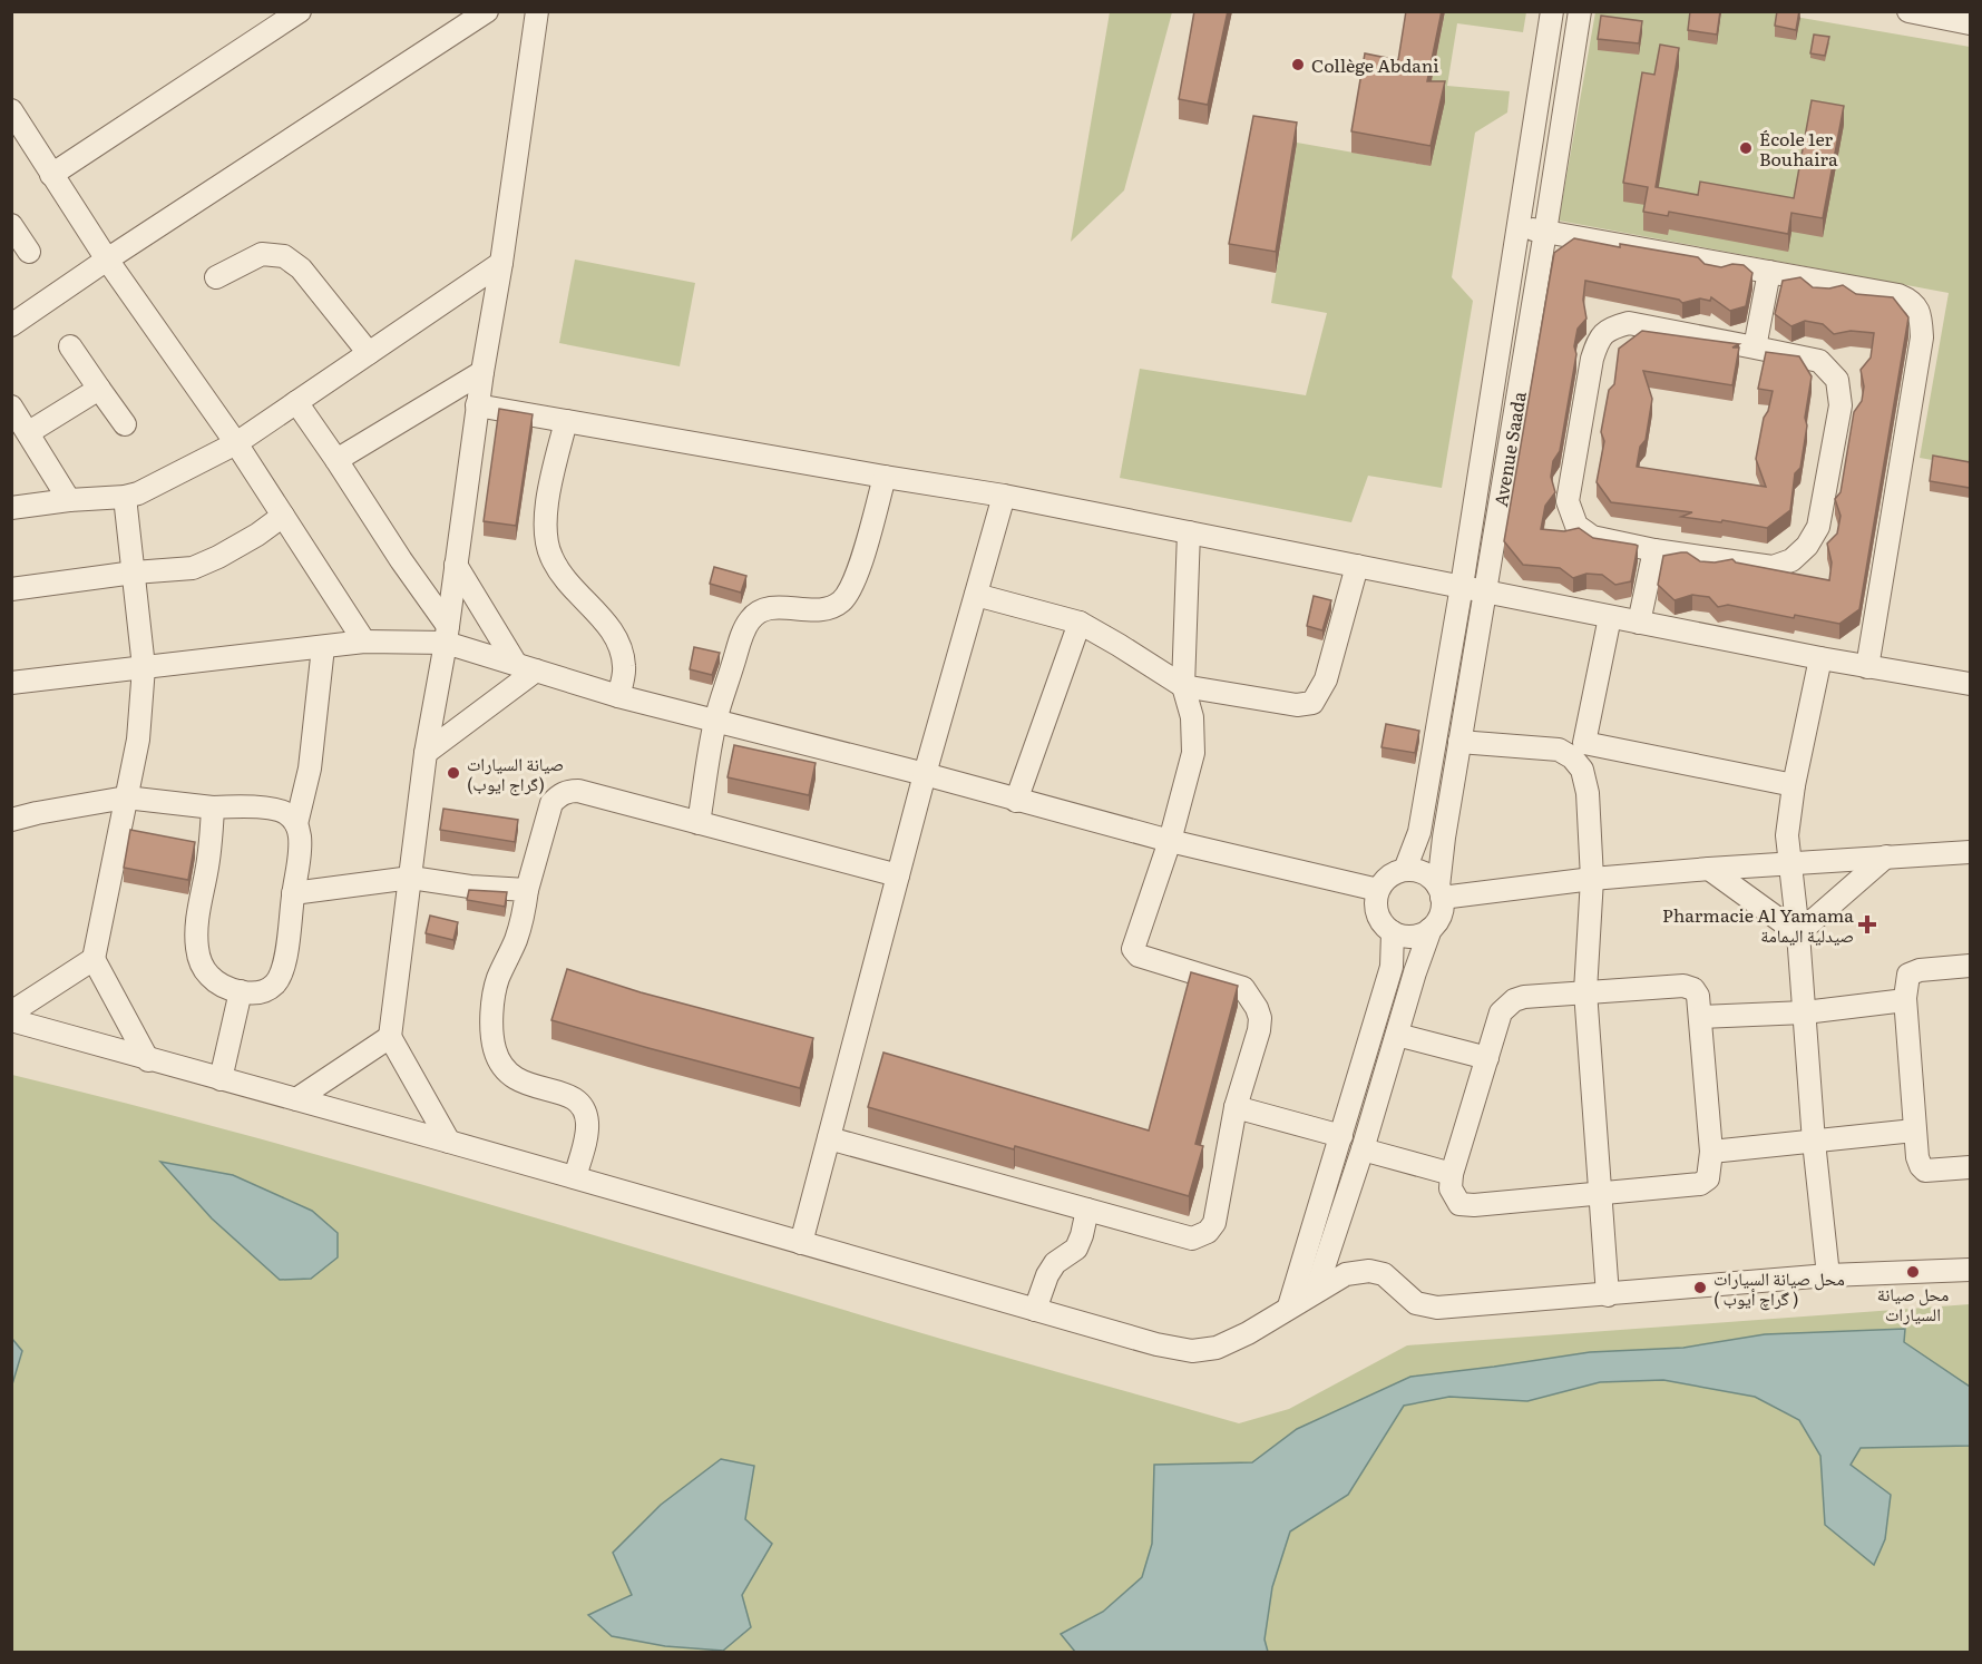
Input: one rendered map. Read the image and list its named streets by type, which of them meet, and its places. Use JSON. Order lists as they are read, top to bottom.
{
  "streets": {
    "street": ["Avenue Saada"]
  },
  "places": {
    "other": [
      "Collège Abdani",
      "École 1er Bouhaira",
      "صيانة السيارات (گراج ايوب)",
      "محل صيانة السيارات",
      "محل صيانة السيارات ( گراچ أيوب )"
    ],
    "health": ["Pharmacie Al Yamama صيدلية اليمامة"]
  }
}
